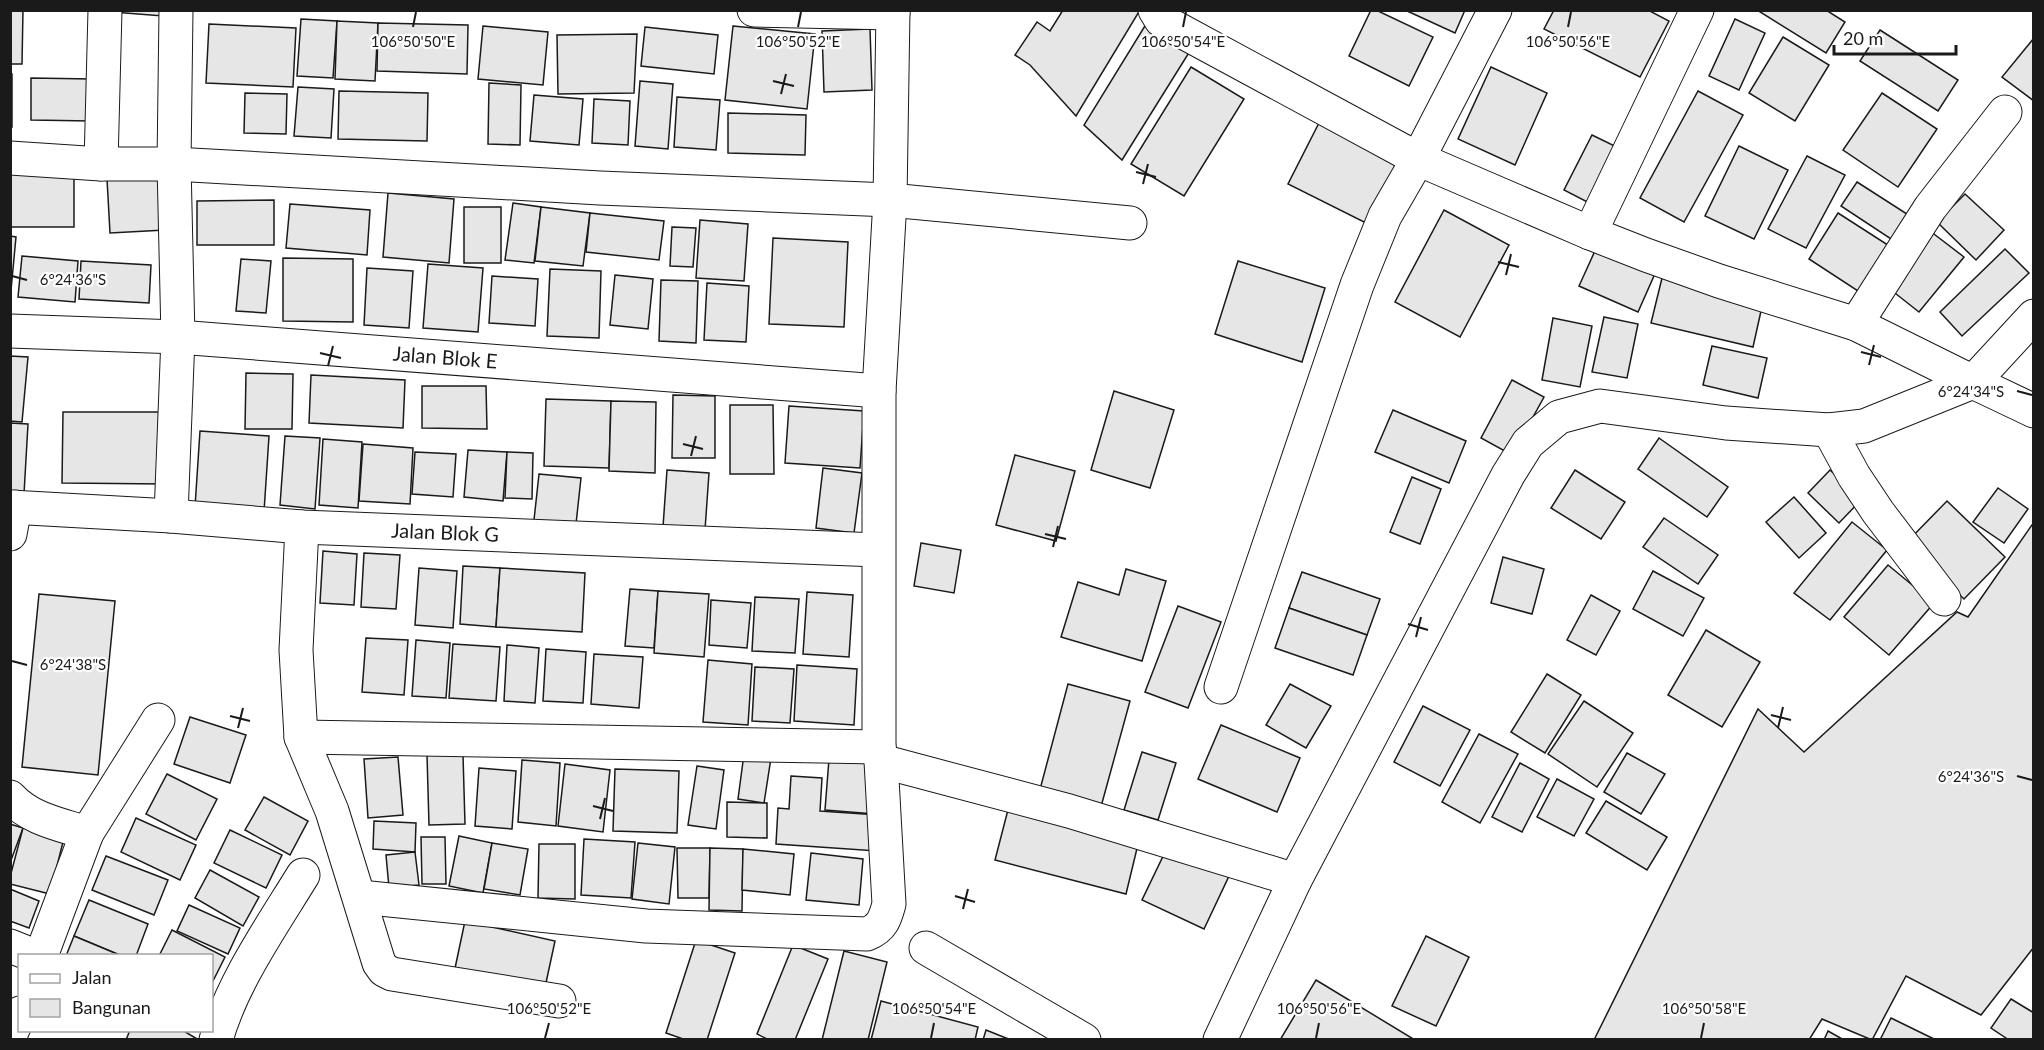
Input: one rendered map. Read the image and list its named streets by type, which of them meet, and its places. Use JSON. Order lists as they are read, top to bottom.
{
  "streets": {
    "street": ["Jalan Blok E", "Jalan Blok G"]
  },
  "legend": ["Jalan", "Bangunan"],
  "scale_bar": "20 m",
  "coordinates": [
    "106°50'50\"E",
    "106°50'52\"E",
    "106°50'54\"E",
    "106°50'56\"E",
    "6°24'36\"S",
    "6°24'34\"S",
    "6°24'38\"S",
    "106°50'58\"E"
  ]
}
